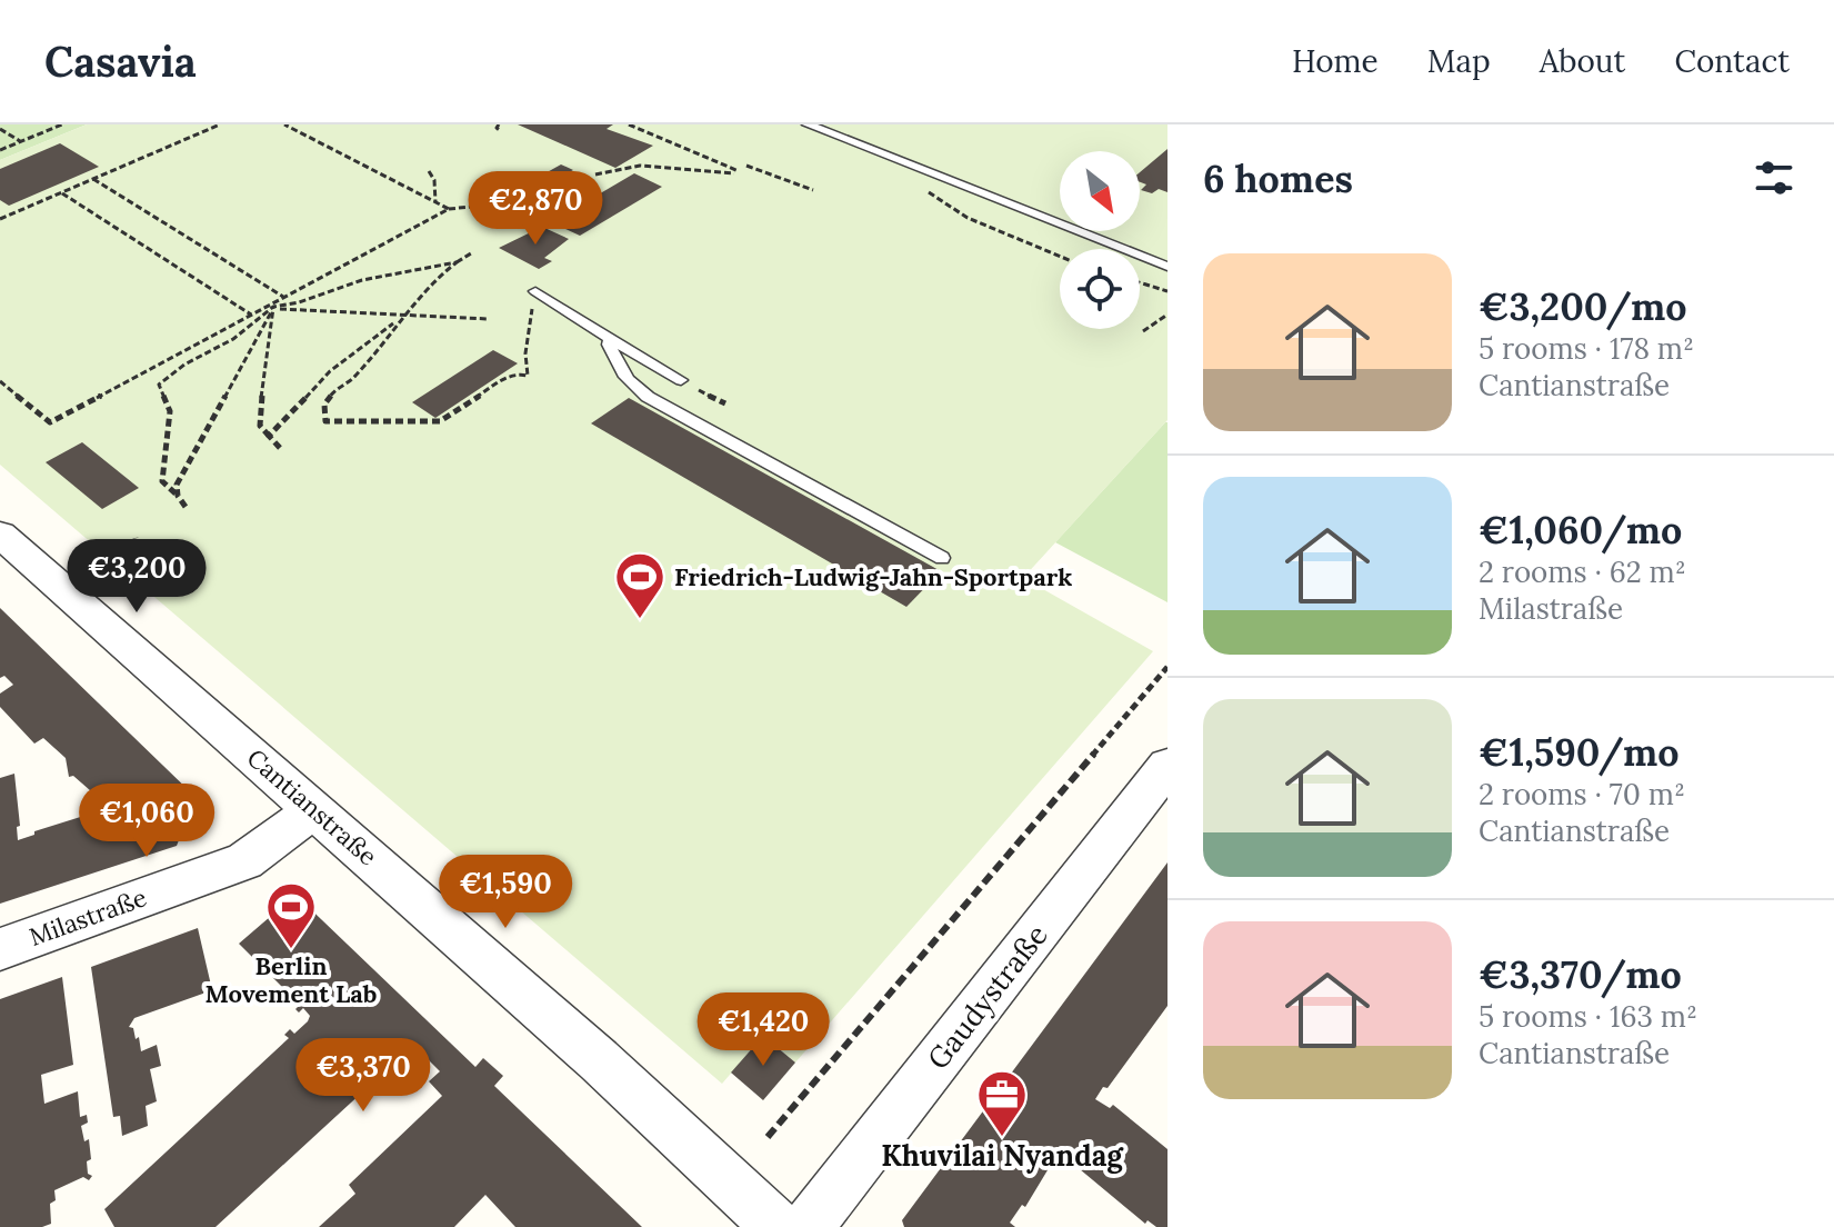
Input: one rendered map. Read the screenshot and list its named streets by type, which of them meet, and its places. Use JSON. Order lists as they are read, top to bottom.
{
  "streets": {
    "street": ["Cantianstraße", "Milastraße", "Gaudystraße"]
  },
  "crossings": [
    ["Cantianstraße", "Milastraße"]
  ],
  "places": {
    "sports": ["Friedrich-Ludwig-Jahn-Sportpark", "Berlin Movement Lab"],
    "office": ["Khuvilai Nyandag"]
  },
  "north": "bottom right",
  "page": {
    "header": "Casavia",
    "nav": [
      "Home",
      "Map",
      "About",
      "Contact"
    ],
    "heading": "6 homes",
    "price": [
      "€2,870",
      "€3,200",
      "€1,060",
      "€1,590",
      "€1,420",
      "€3,370"
    ],
    "list": [
      {
        "name": "€3,200/mo",
        "note": "5 rooms · 178 m² · Cantianstraße"
      },
      {
        "name": "€1,060/mo",
        "note": "2 rooms · 62 m² · Milastraße"
      },
      {
        "name": "€1,590/mo",
        "note": "2 rooms · 70 m² · Cantianstraße"
      },
      {
        "name": "€3,370/mo",
        "note": "5 rooms · 163 m² · Cantianstraße"
      }
    ]
  }
}
